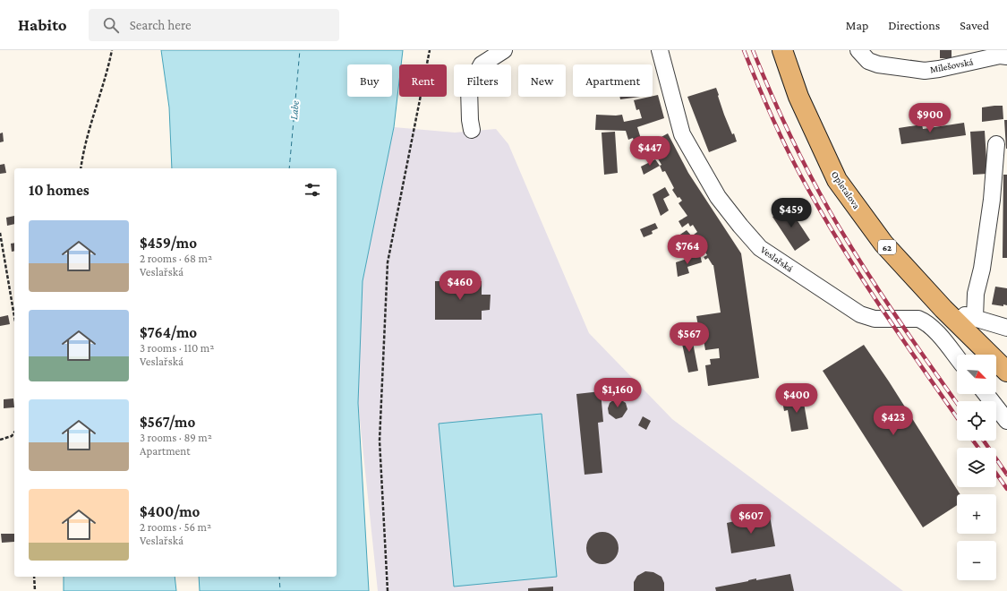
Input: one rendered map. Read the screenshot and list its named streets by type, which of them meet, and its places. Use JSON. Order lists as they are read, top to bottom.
{
  "streets": {
    "main road": ["Opletalova", "62"],
    "street": ["Milešovská", "Veslařská"]
  },
  "water": ["Labe"],
  "north": "bottom right",
  "page": {
    "header": "Habito",
    "search": "Search here",
    "nav": ["Map", "Directions", "Saved"],
    "chip": [
      "Buy",
      "Rent",
      "Filters",
      "New",
      "Apartment"
    ],
    "price": [
      "$900",
      "$447",
      "$459",
      "$764",
      "$460",
      "$567",
      "$1,160",
      "$400",
      "$423",
      "$607"
    ],
    "heading": "10 homes",
    "list": [
      {
        "name": "$459/mo",
        "note": "2 rooms · 68 m² · Veslařská"
      },
      {
        "name": "$764/mo",
        "note": "3 rooms · 110 m² · Veslařská"
      },
      {
        "name": "$567/mo",
        "note": "3 rooms · 89 m² · Apartment"
      },
      {
        "name": "$400/mo",
        "note": "2 rooms · 56 m² · Veslařská"
      }
    ],
    "map_buttons": ["+", "−"]
  }
}
